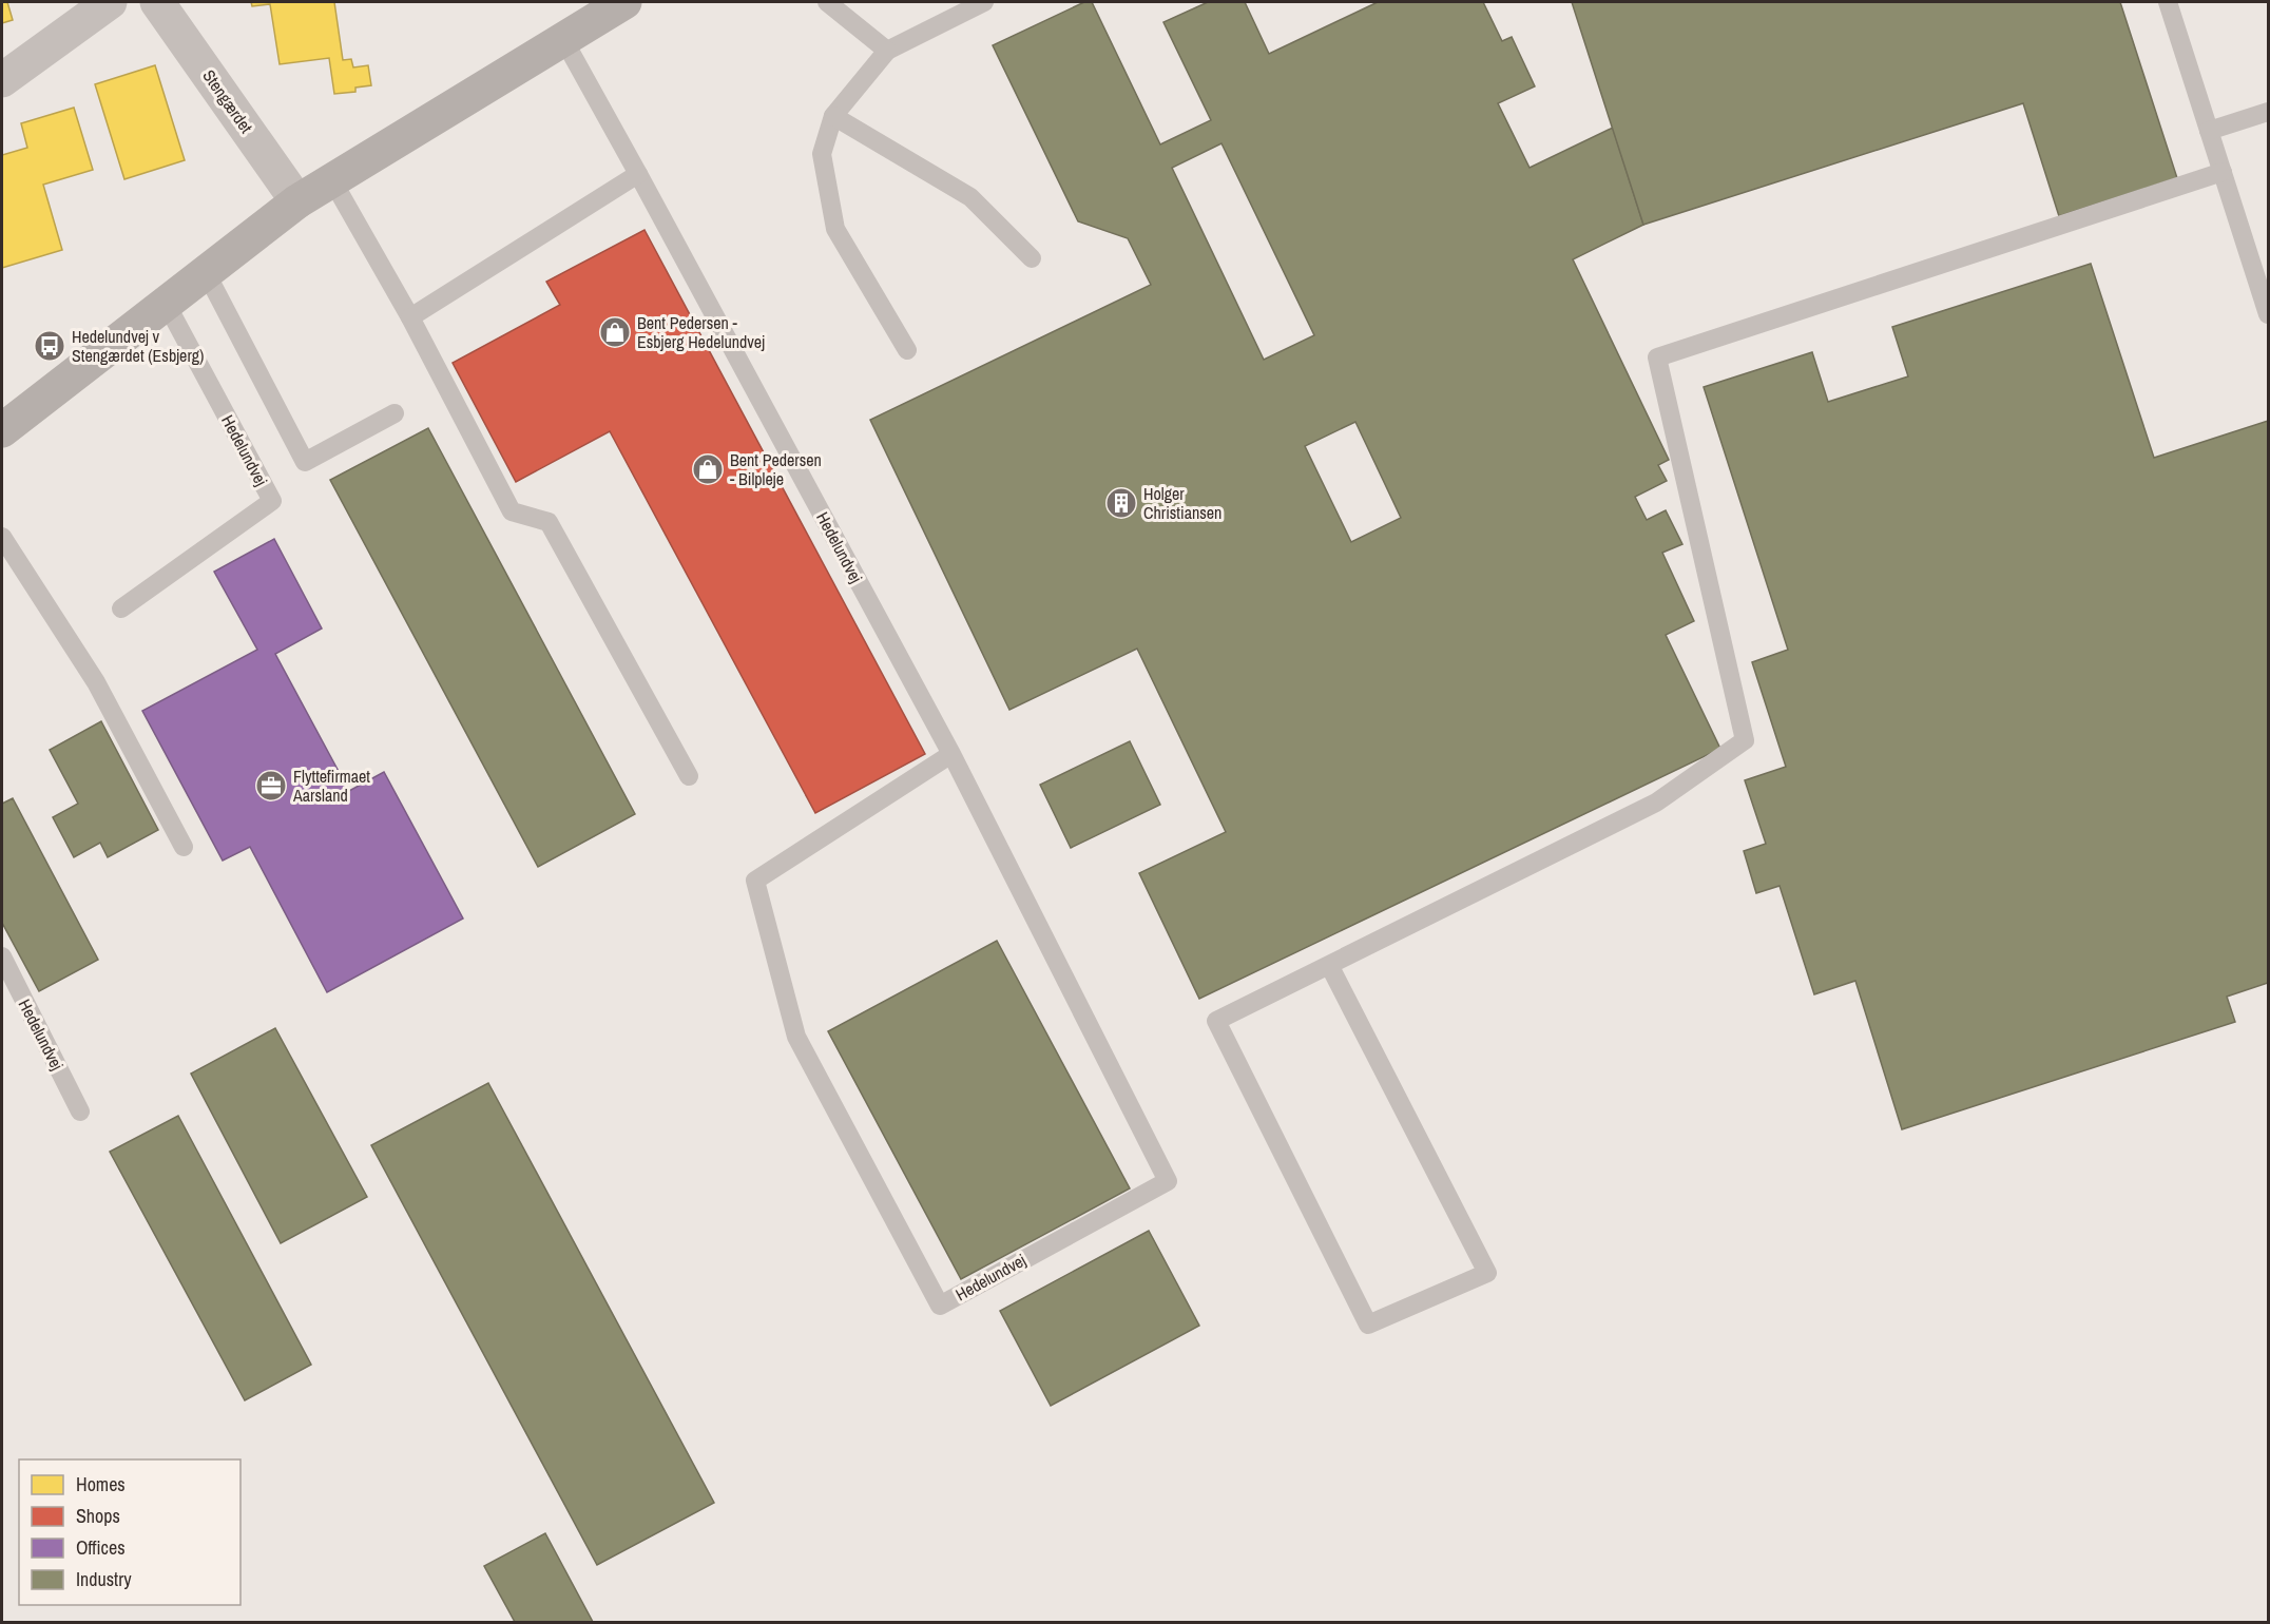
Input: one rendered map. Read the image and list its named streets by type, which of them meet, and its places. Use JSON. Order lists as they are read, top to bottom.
{
  "streets": {
    "street": ["Stengærdet"],
    "lane": ["Hedelundvej"]
  },
  "places": {
    "shop": ["Bent Pedersen - Esbjerg Hedelundvej", "Bent Pedersen - Bilpleje"],
    "bus stop": ["Hedelundvej v Stengærdet (Esbjerg)"],
    "building": ["Holger Christiansen"],
    "office": ["Flyttefirmaet Aarsland"]
  },
  "legend": [
    "Homes",
    "Shops",
    "Offices",
    "Industry"
  ]
}
